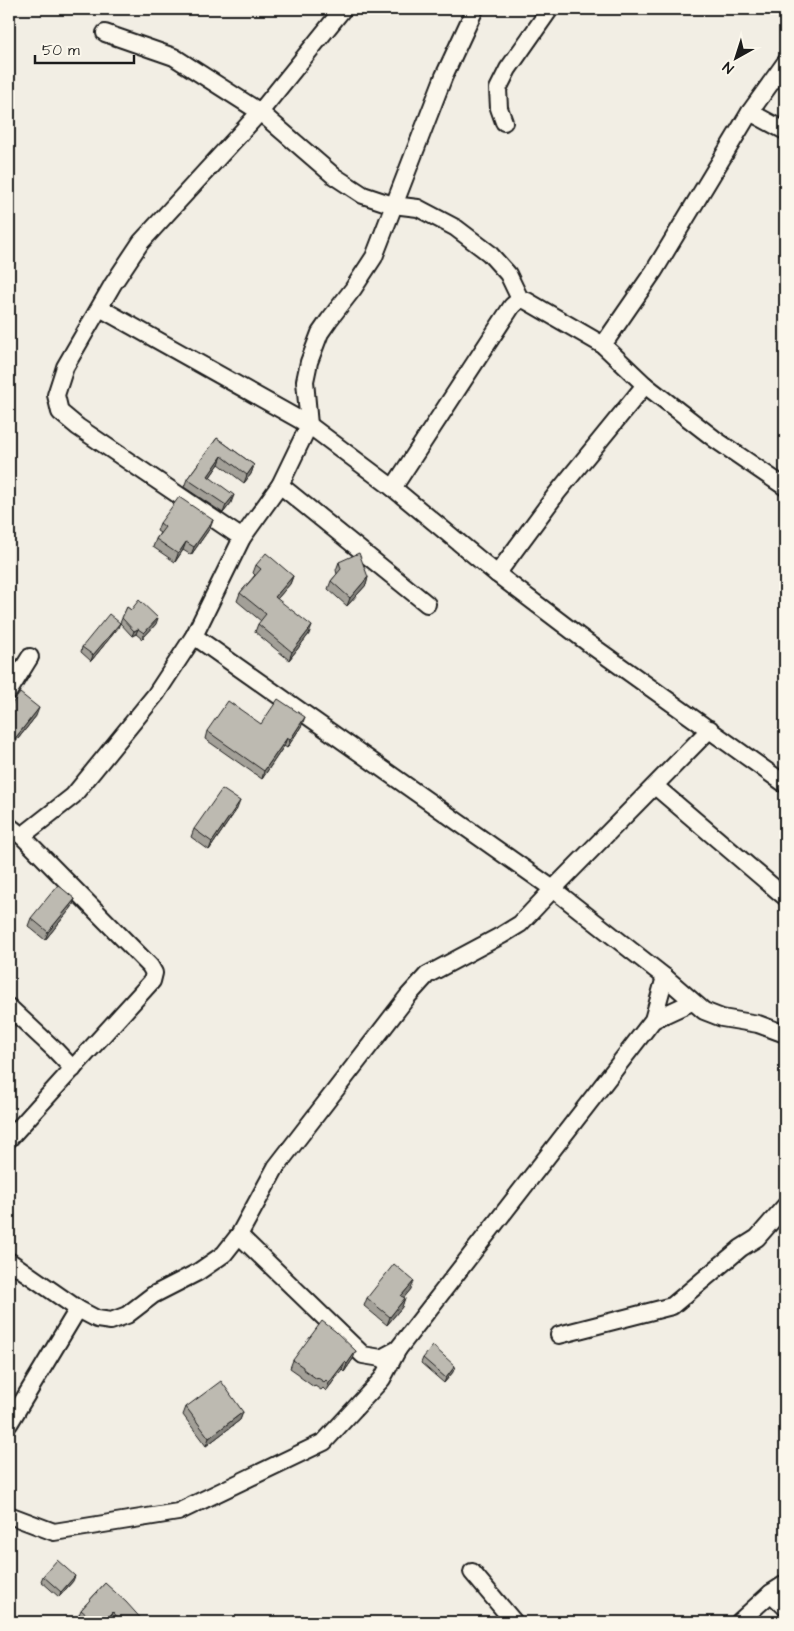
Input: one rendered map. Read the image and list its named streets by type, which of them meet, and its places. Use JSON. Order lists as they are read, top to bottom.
{
  "scale_bar": "50 m",
  "north": "bottom left"
}
